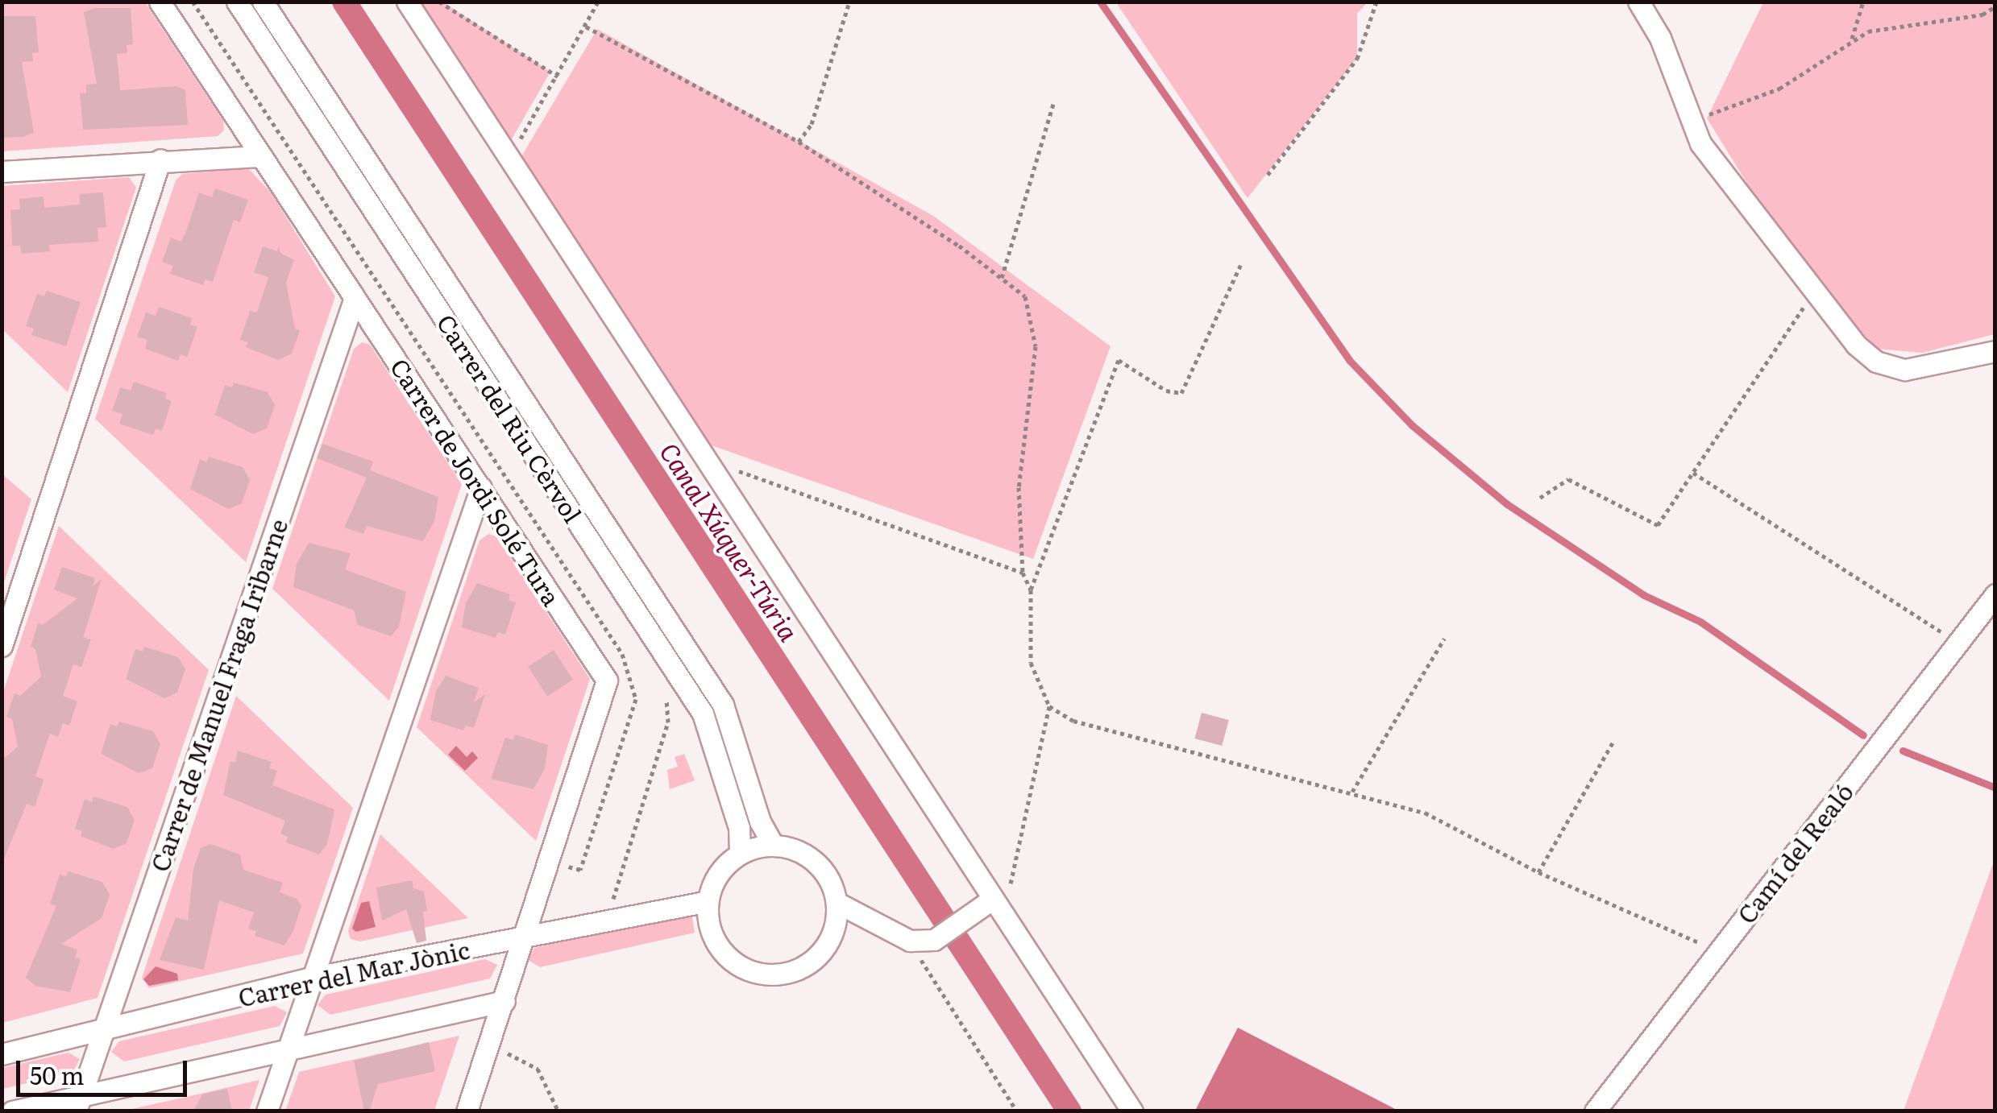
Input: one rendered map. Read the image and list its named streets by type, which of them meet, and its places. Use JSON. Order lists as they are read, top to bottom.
{
  "streets": {
    "street": [
      "Carrer del Riu Cèrvol",
      "Carrer de Jordi Solé Tura",
      "Carrer de Manuel Fraga Iribarne",
      "Camí del Realó",
      "Carrer del Mar Jònic"
    ]
  },
  "crossings": [
    ["Carrer del Riu Cèrvol", "Carrer del Mar Jònic"],
    ["Carrer de Jordi Solé Tura", "Carrer de Manuel Fraga Iribarne"],
    ["Carrer de Jordi Solé Tura", "Carrer del Mar Jònic"],
    ["Carrer de Manuel Fraga Iribarne", "Carrer del Mar Jònic"]
  ],
  "water": ["Canal Xúquer-Túria"],
  "scale_bar": "50 m"
}
